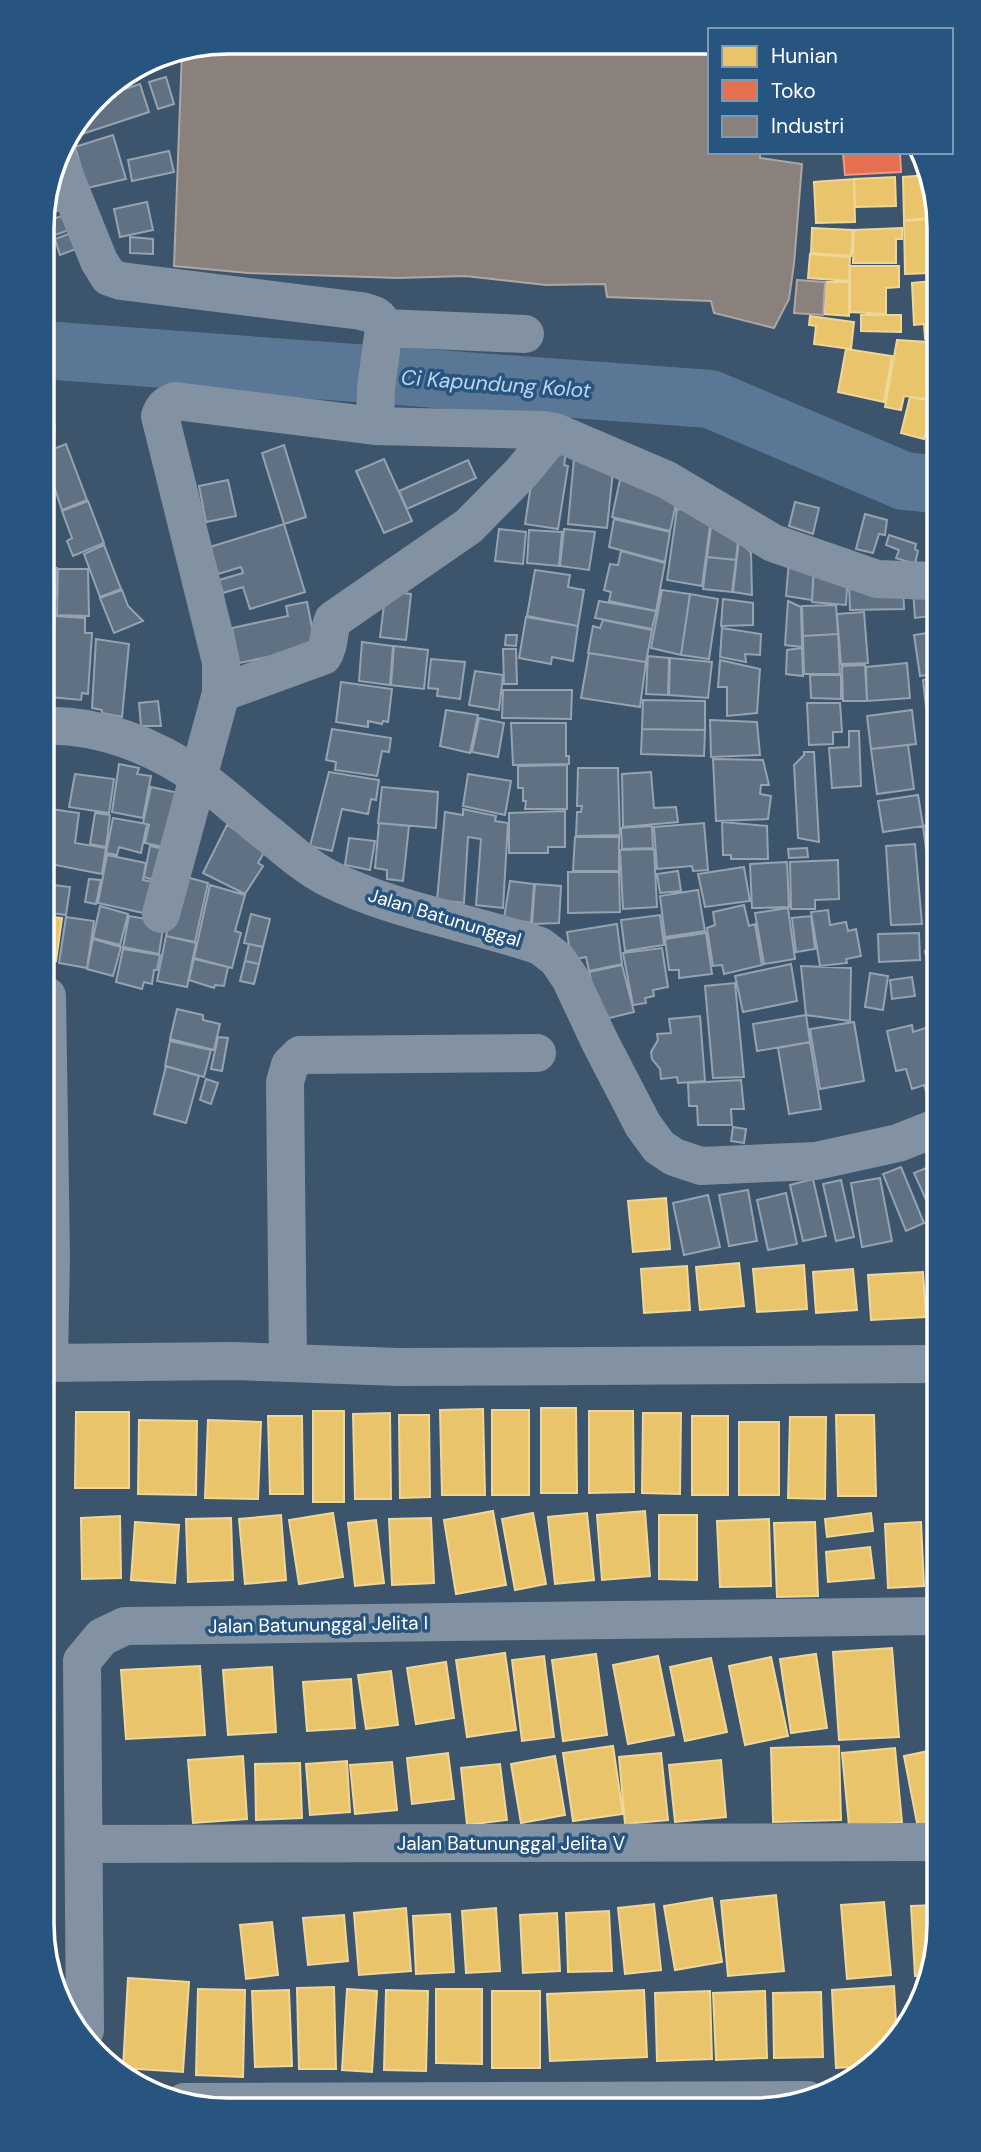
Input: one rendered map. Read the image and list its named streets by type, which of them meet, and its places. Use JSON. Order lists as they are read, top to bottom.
{
  "streets": {
    "street": ["Jalan Batununggal", "Jalan Batununggal Jelita I", "Jalan Batununggal Jelita V"]
  },
  "crossings": [
    ["Jalan Batununggal Jelita I", "Jalan Batununggal Jelita V"]
  ],
  "water": ["Ci Kapundung Kolot"],
  "legend": ["Hunian", "Toko", "Industri"]
}
